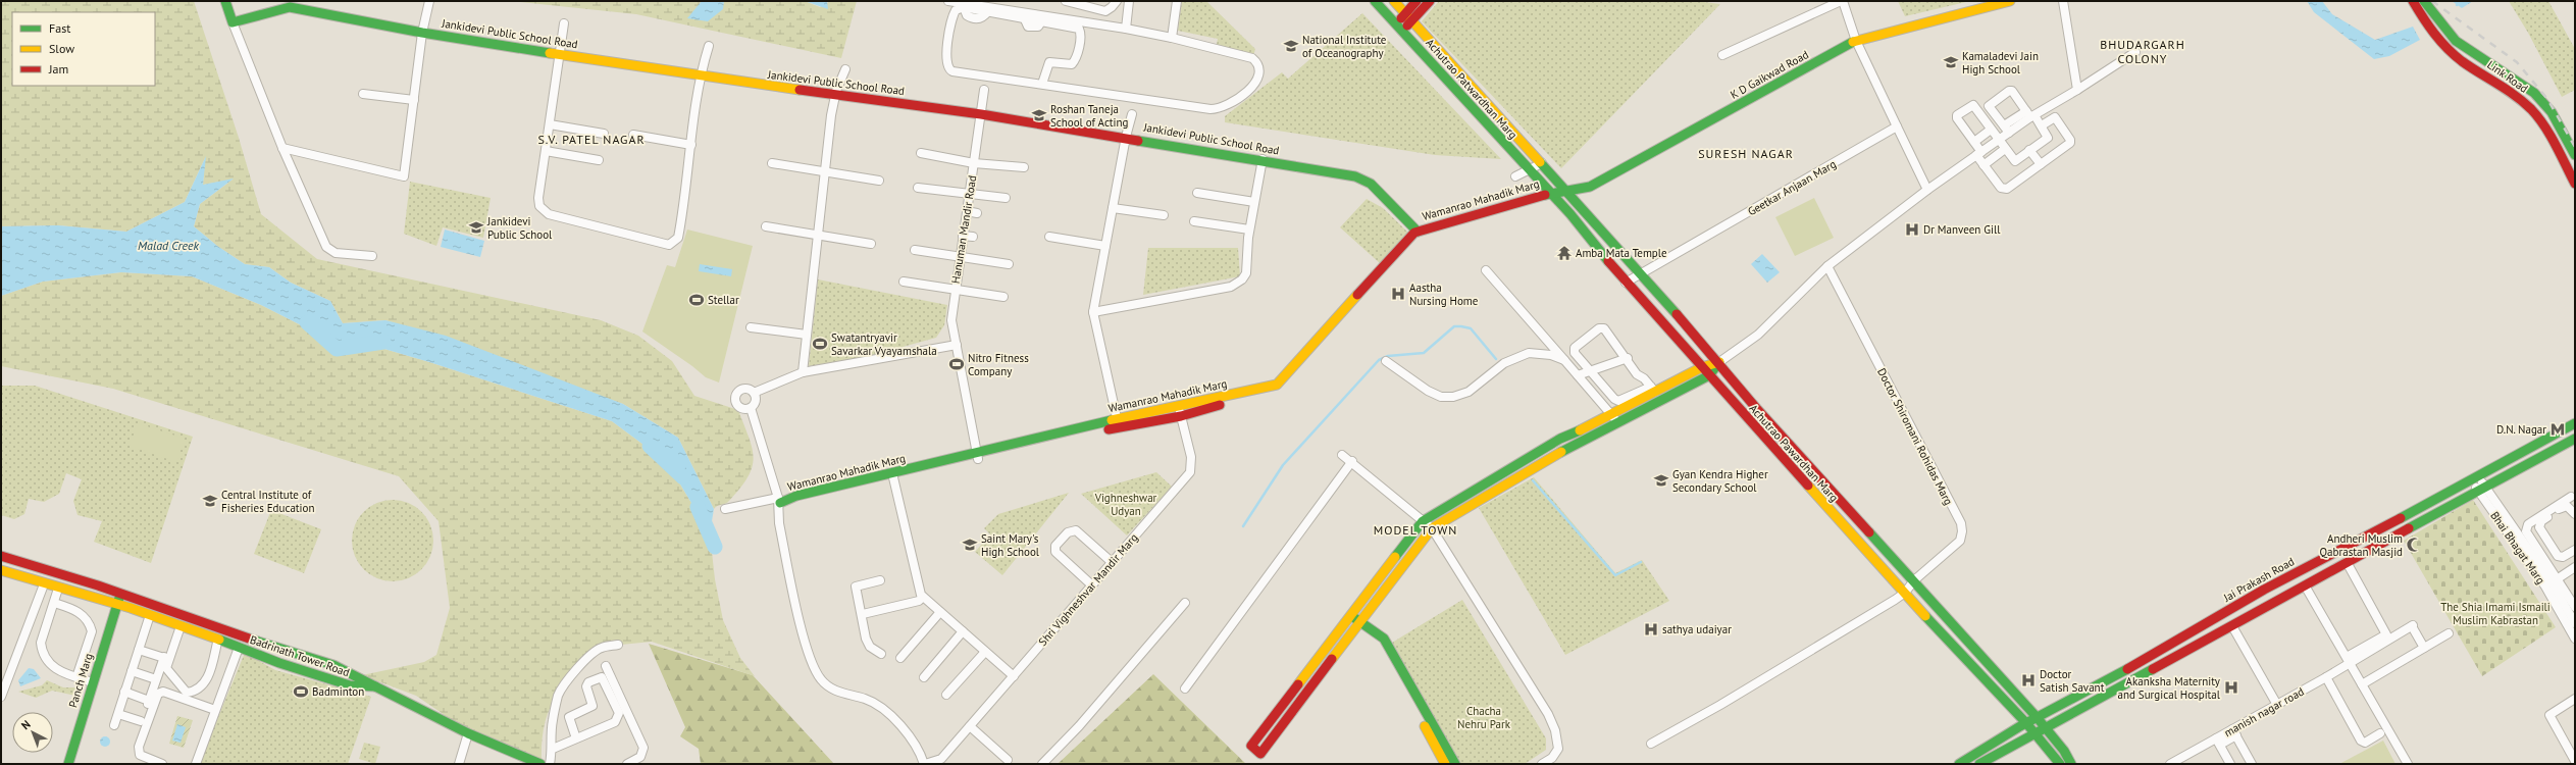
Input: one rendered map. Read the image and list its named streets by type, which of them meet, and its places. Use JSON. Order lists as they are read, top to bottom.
{
  "streets": {
    "street": [
      "Jankidevi Public School Road",
      "K D Gaikwad Road",
      "Link Road",
      "Achutrao Patwardhan Marg",
      "Geetkar Anjaan Marg",
      "Wamanrao Mahadik Marg",
      "Hanuman Mandir Road",
      "Doctor Shiromani Rohidas Marg",
      "Achutrao Pawardhan Marg",
      "Bhai Bhagat Marg",
      "Jai Prakash Road",
      "Shri Vighneshvar Mandir Marg",
      "Badrinath Tower Road",
      "Panch Marg",
      "manish nagar road"
    ]
  },
  "crossings": [
    ["Jankidevi Public School Road", "Wamanrao Mahadik Marg"],
    ["Jankidevi Public School Road", "Hanuman Mandir Road"],
    ["K D Gaikwad Road", "Achutrao Patwardhan Marg"],
    ["K D Gaikwad Road", "Wamanrao Mahadik Marg"],
    ["K D Gaikwad Road", "Achutrao Pawardhan Marg"],
    ["Achutrao Patwardhan Marg", "Wamanrao Mahadik Marg"],
    ["Achutrao Patwardhan Marg", "Achutrao Pawardhan Marg"],
    ["Geetkar Anjaan Marg", "Achutrao Pawardhan Marg"],
    ["Wamanrao Mahadik Marg", "Hanuman Mandir Road"],
    ["Wamanrao Mahadik Marg", "Achutrao Pawardhan Marg"],
    ["Wamanrao Mahadik Marg", "Shri Vighneshvar Mandir Marg"],
    ["Doctor Shiromani Rohidas Marg", "Achutrao Pawardhan Marg"],
    ["Achutrao Pawardhan Marg", "Jai Prakash Road"],
    ["Badrinath Tower Road", "Panch Marg"]
  ],
  "districts": [
    "BHUDARGARH COLONY",
    "S.V. PATEL NAGAR",
    "SURESH NAGAR",
    "MODEL TOWN"
  ],
  "water": ["Malad Creek"],
  "parks": ["Vighneshwar Udyan", "The Shia Imami Ismaili Muslim Kabrastan", "Chacha Nehru Park"],
  "places": {
    "school or university": [
      "National Institute of Oceanography",
      "Kamaladevi Jain High School",
      "Roshan Taneja School of Acting",
      "Jankidevi Public School",
      "Gyan Kendra Higher Secondary School",
      "Central Institute of Fisheries Education",
      "Saint Mary's High School"
    ],
    "hospital": [
      "Dr Manveen Gill",
      "Aastha Nursing Home",
      "sathya udaiyar",
      "Doctor Satish Savant",
      "Akanksha Maternity and Surgical Hospital"
    ],
    "temple": ["Amba Mata Temple"],
    "sports": [
      "Stellar",
      "Swatantryavir Savarkar Vyayamshala",
      "Nitro Fitness Company",
      "Badminton"
    ],
    "metro station": ["D.N. Nagar"],
    "mosque": ["Andheri Muslim Qabrastan Masjid"]
  },
  "legend": ["Fast", "Slow", "Jam"],
  "north": "top left"
}
